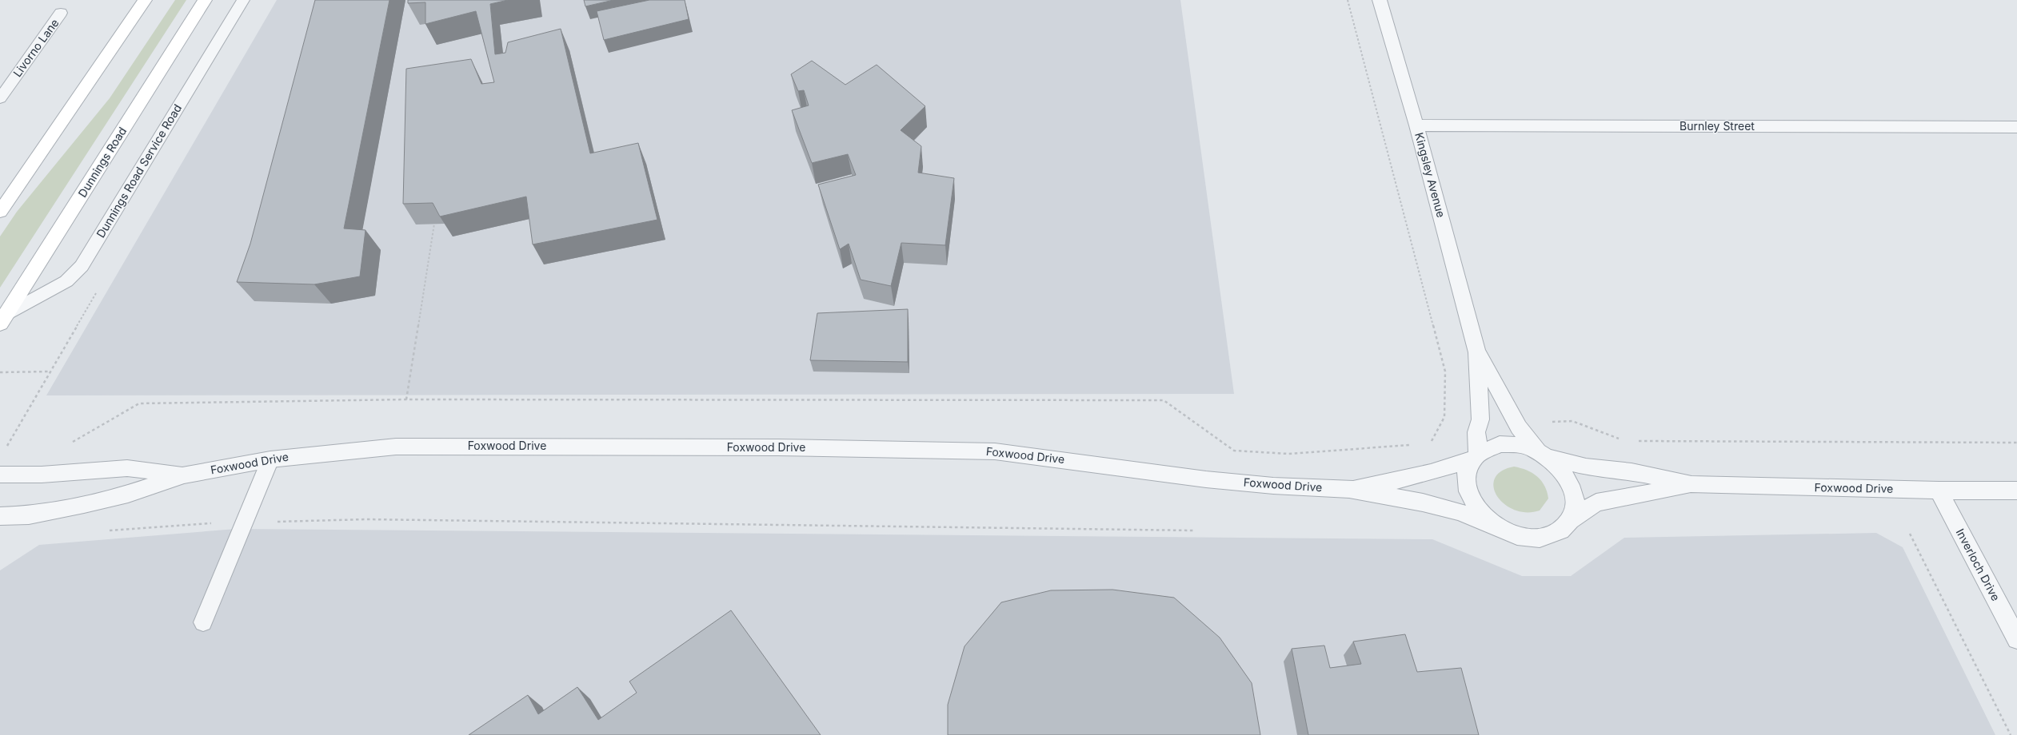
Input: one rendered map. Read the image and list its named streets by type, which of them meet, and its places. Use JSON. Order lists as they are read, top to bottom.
{
  "streets": {
    "main road": ["Dunnings Road"],
    "street": [
      "Burnley Street",
      "Kingsley Avenue",
      "Foxwood Drive",
      "Inverloch Drive"
    ],
    "lane": ["Livorno Lane", "Dunnings Road Service Road"]
  },
  "crossings": [
    ["Burnley Street", "Kingsley Avenue"],
    ["Dunnings Road", "Dunnings Road Service Road"],
    ["Kingsley Avenue", "Foxwood Drive"],
    ["Foxwood Drive", "Inverloch Drive"]
  ]
}
